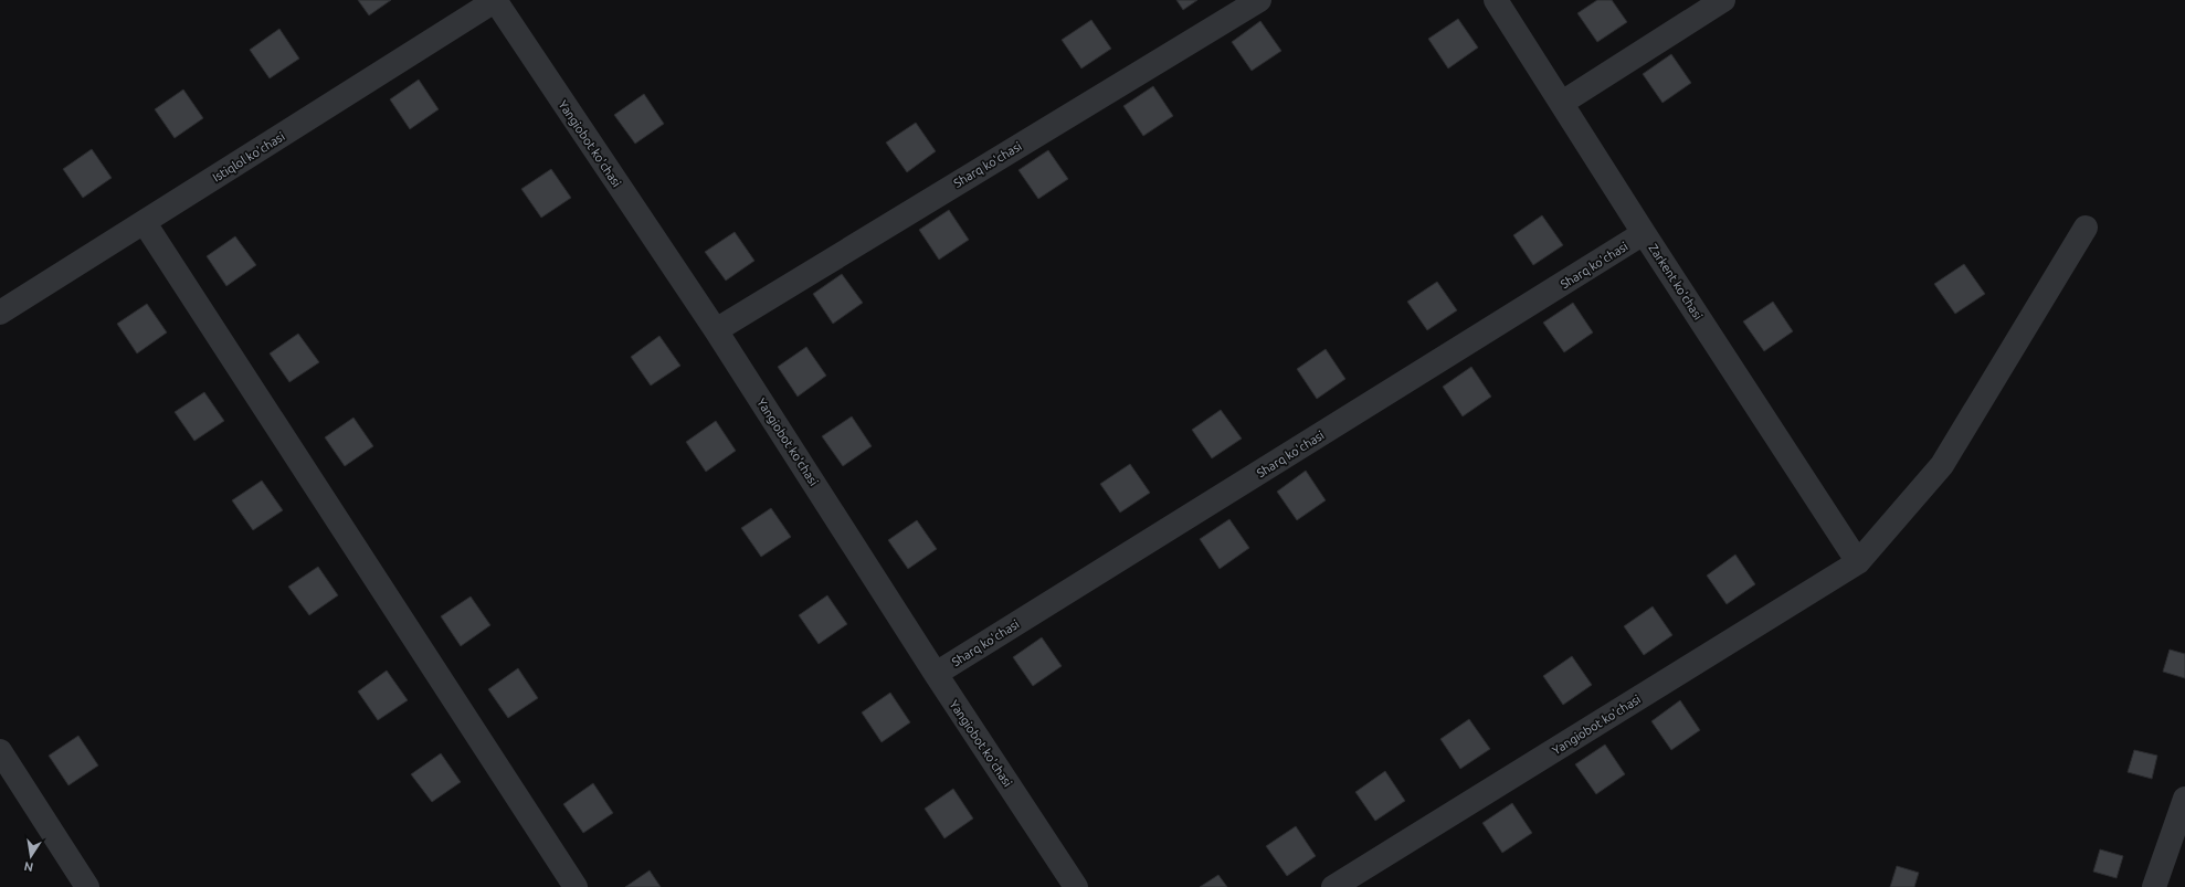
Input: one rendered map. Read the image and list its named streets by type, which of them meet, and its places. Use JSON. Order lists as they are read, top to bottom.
{
  "streets": {
    "street": [
      "Yangiobot ko'chasi",
      "Istiqlol ko'chasi",
      "Sharq ko'chasi",
      "Zarkent ko'chasi"
    ]
  },
  "crossings": [
    ["Yangiobot ko'chasi", "Istiqlol ko'chasi"],
    ["Yangiobot ko'chasi", "Sharq ko'chasi"],
    ["Yangiobot ko'chasi", "Zarkent ko'chasi"],
    ["Sharq ko'chasi", "Zarkent ko'chasi"]
  ],
  "north": "bottom"
}
